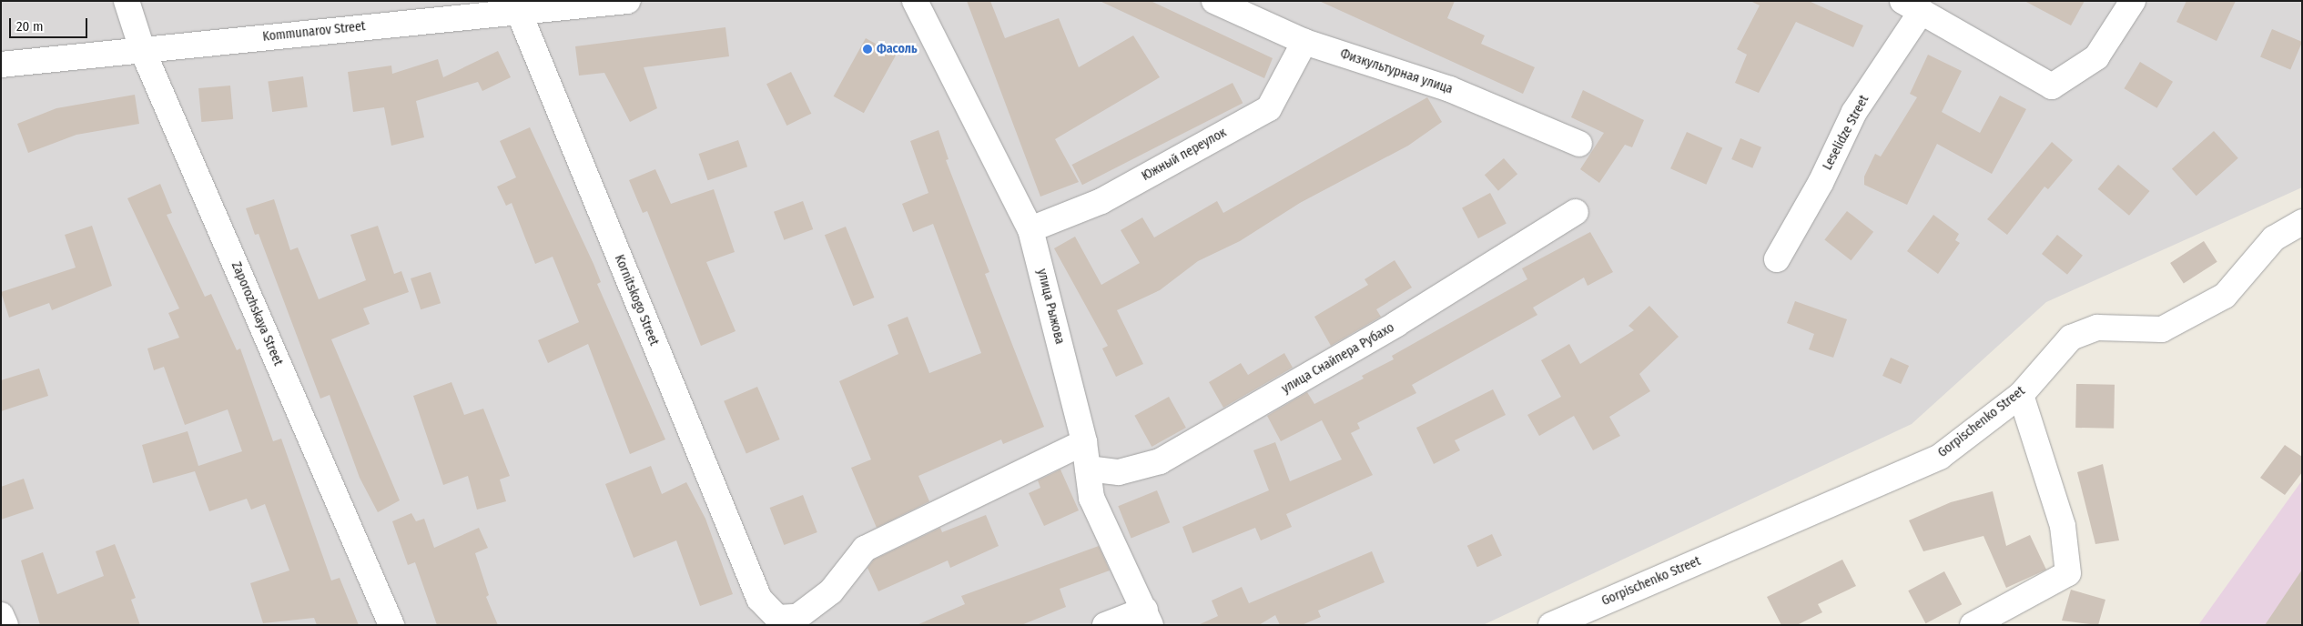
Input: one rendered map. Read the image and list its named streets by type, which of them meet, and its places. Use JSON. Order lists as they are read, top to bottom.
{
  "streets": {
    "street": [
      "Kommunarov Street",
      "Физкультурная улица",
      "Leselidze Street",
      "Южный переулок",
      "Kornitskogo Street",
      "улица Рыжова",
      "Zaporozhskaya Street",
      "улица Снайпера Рубахо",
      "Gorpischenko Street"
    ]
  },
  "crossings": [
    ["Kommunarov Street", "Kornitskogo Street"],
    ["Kommunarov Street", "Zaporozhskaya Street"],
    ["Физкультурная улица", "Южный переулок"],
    ["Южный переулок", "улица Рыжова"],
    ["Kornitskogo Street", "улица Рыжова"],
    ["улица Рыжова", "улица Снайпера Рубахо"]
  ],
  "places": ["Фасоль"],
  "scale_bar": "20 m"
}
